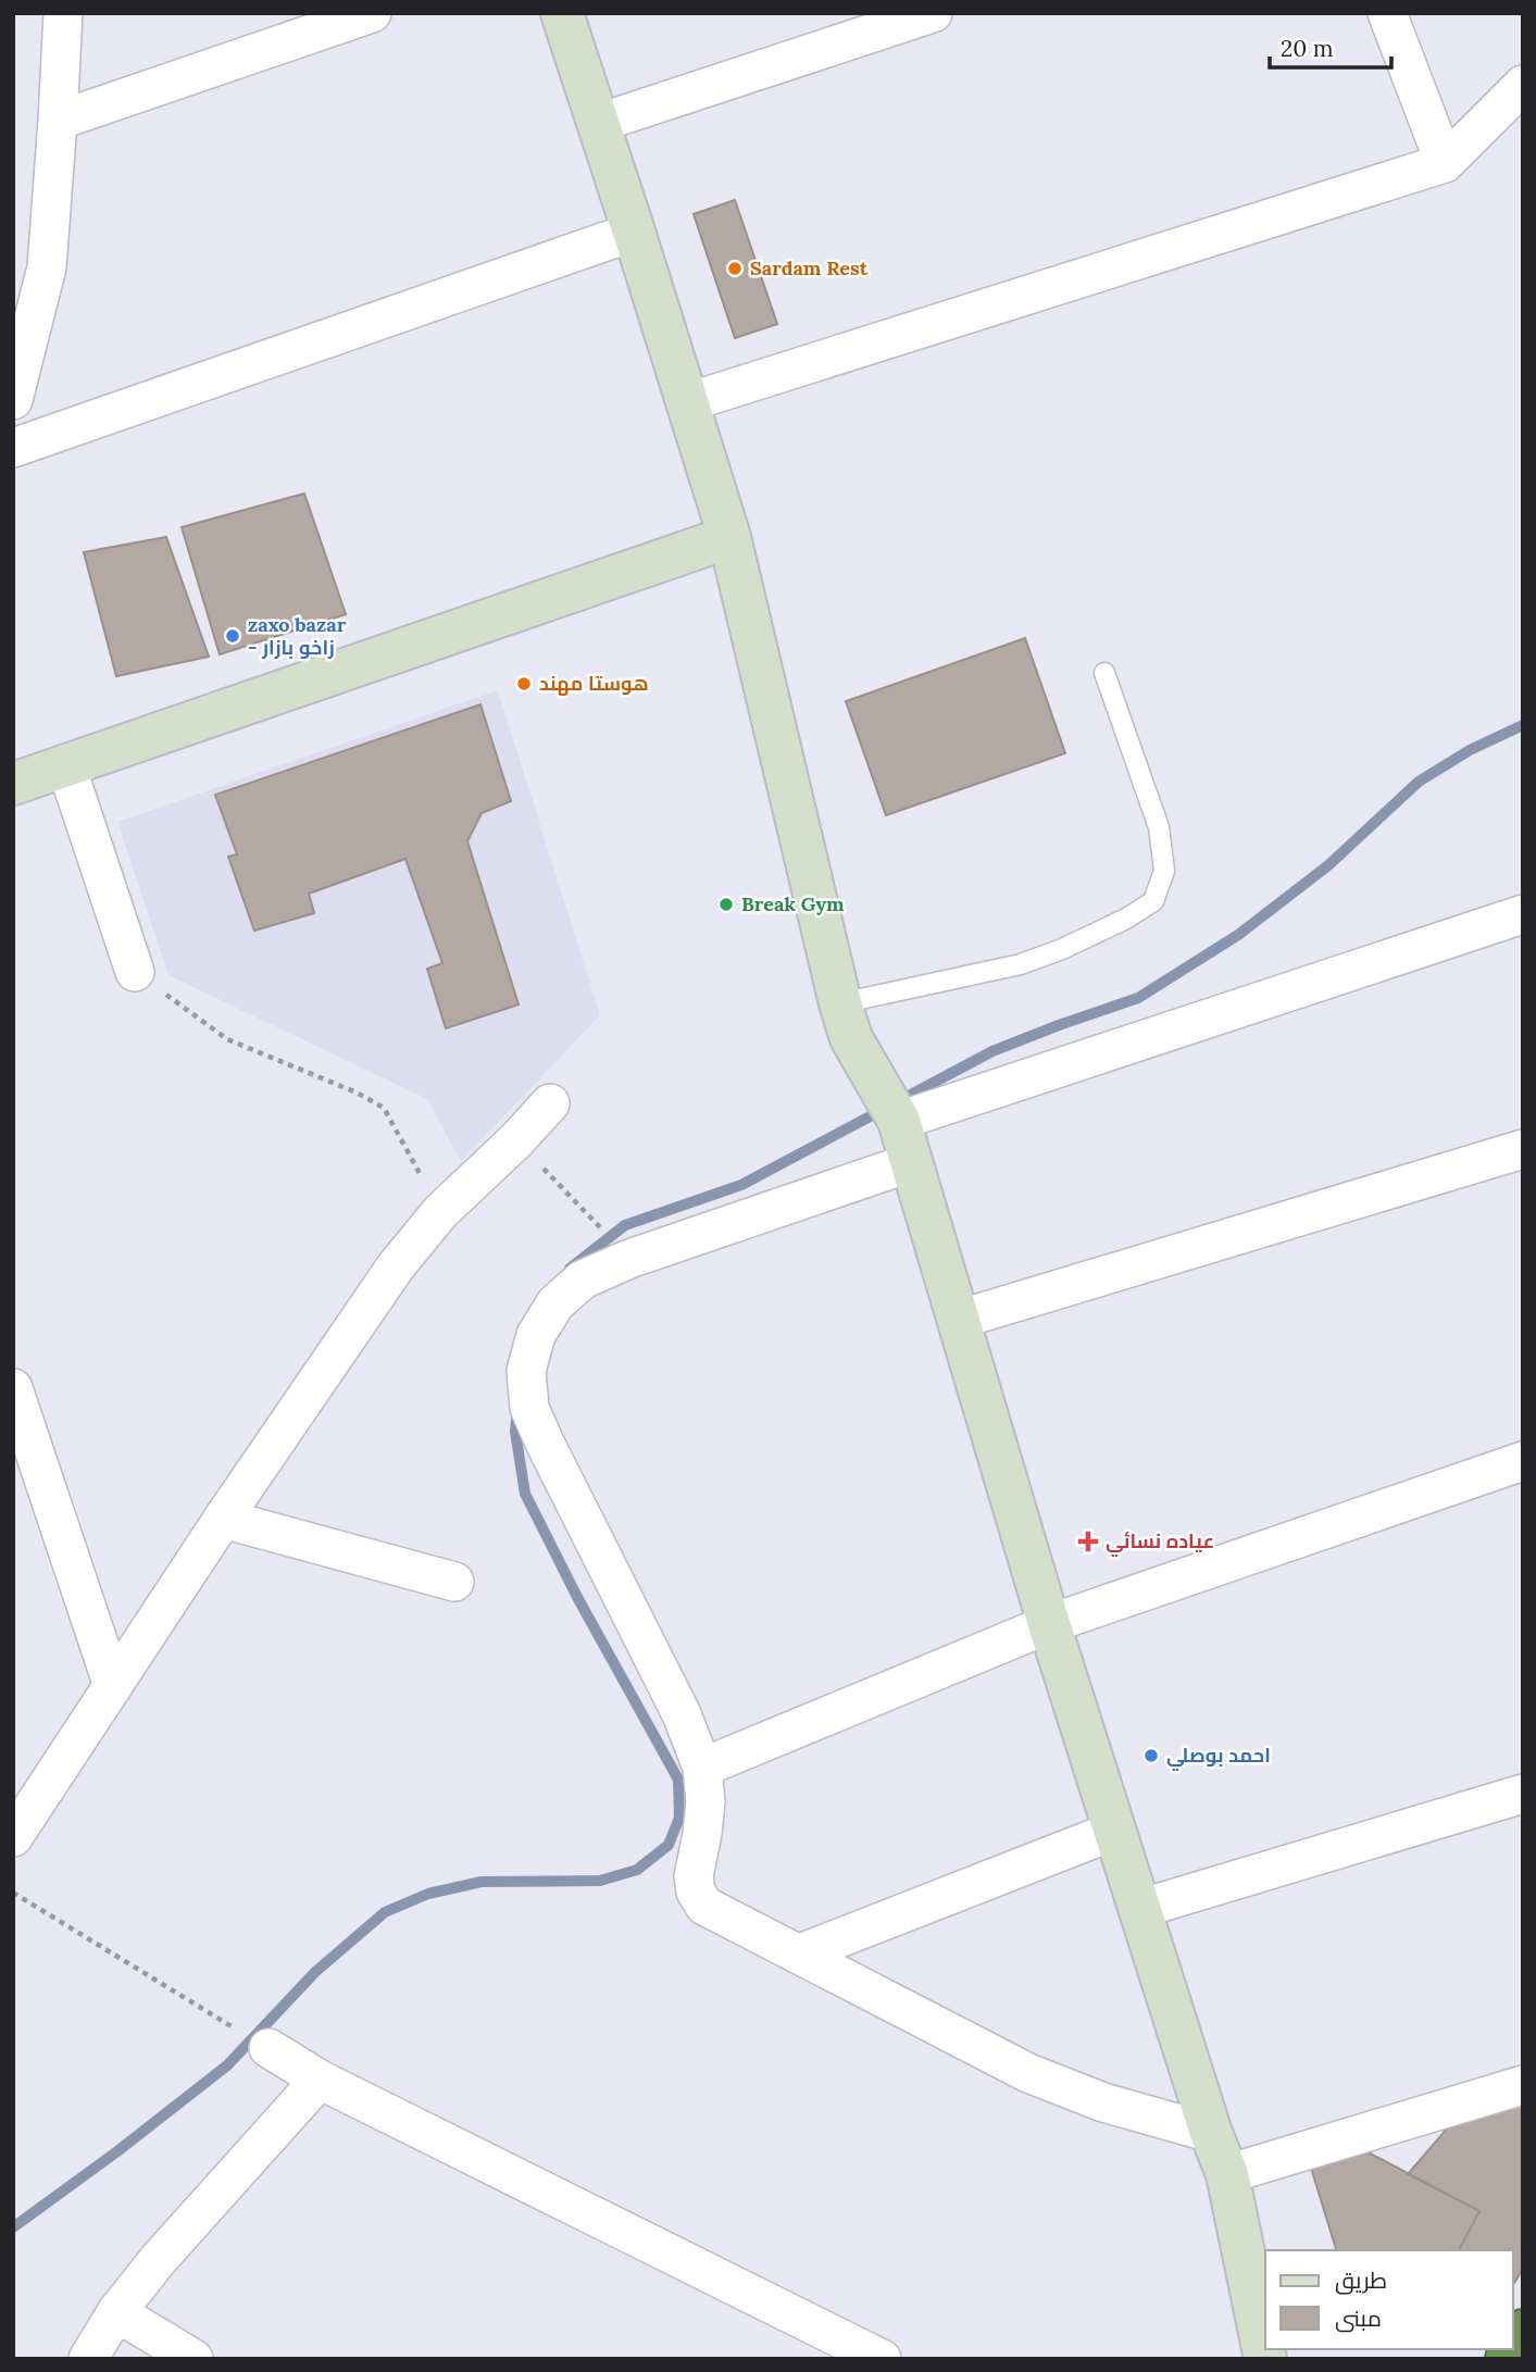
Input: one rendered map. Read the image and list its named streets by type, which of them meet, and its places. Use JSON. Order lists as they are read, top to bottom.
{
  "places": {
    "other": [
      "Sardam Rest",
      "zaxo bazar - زاخو بازار",
      "هوستا مهند",
      "Break Gym",
      "احمد بوصلي"
    ],
    "health": ["عياده نسائي"]
  },
  "legend": ["طريق", "مبنى"],
  "scale_bar": "20 m"
}
